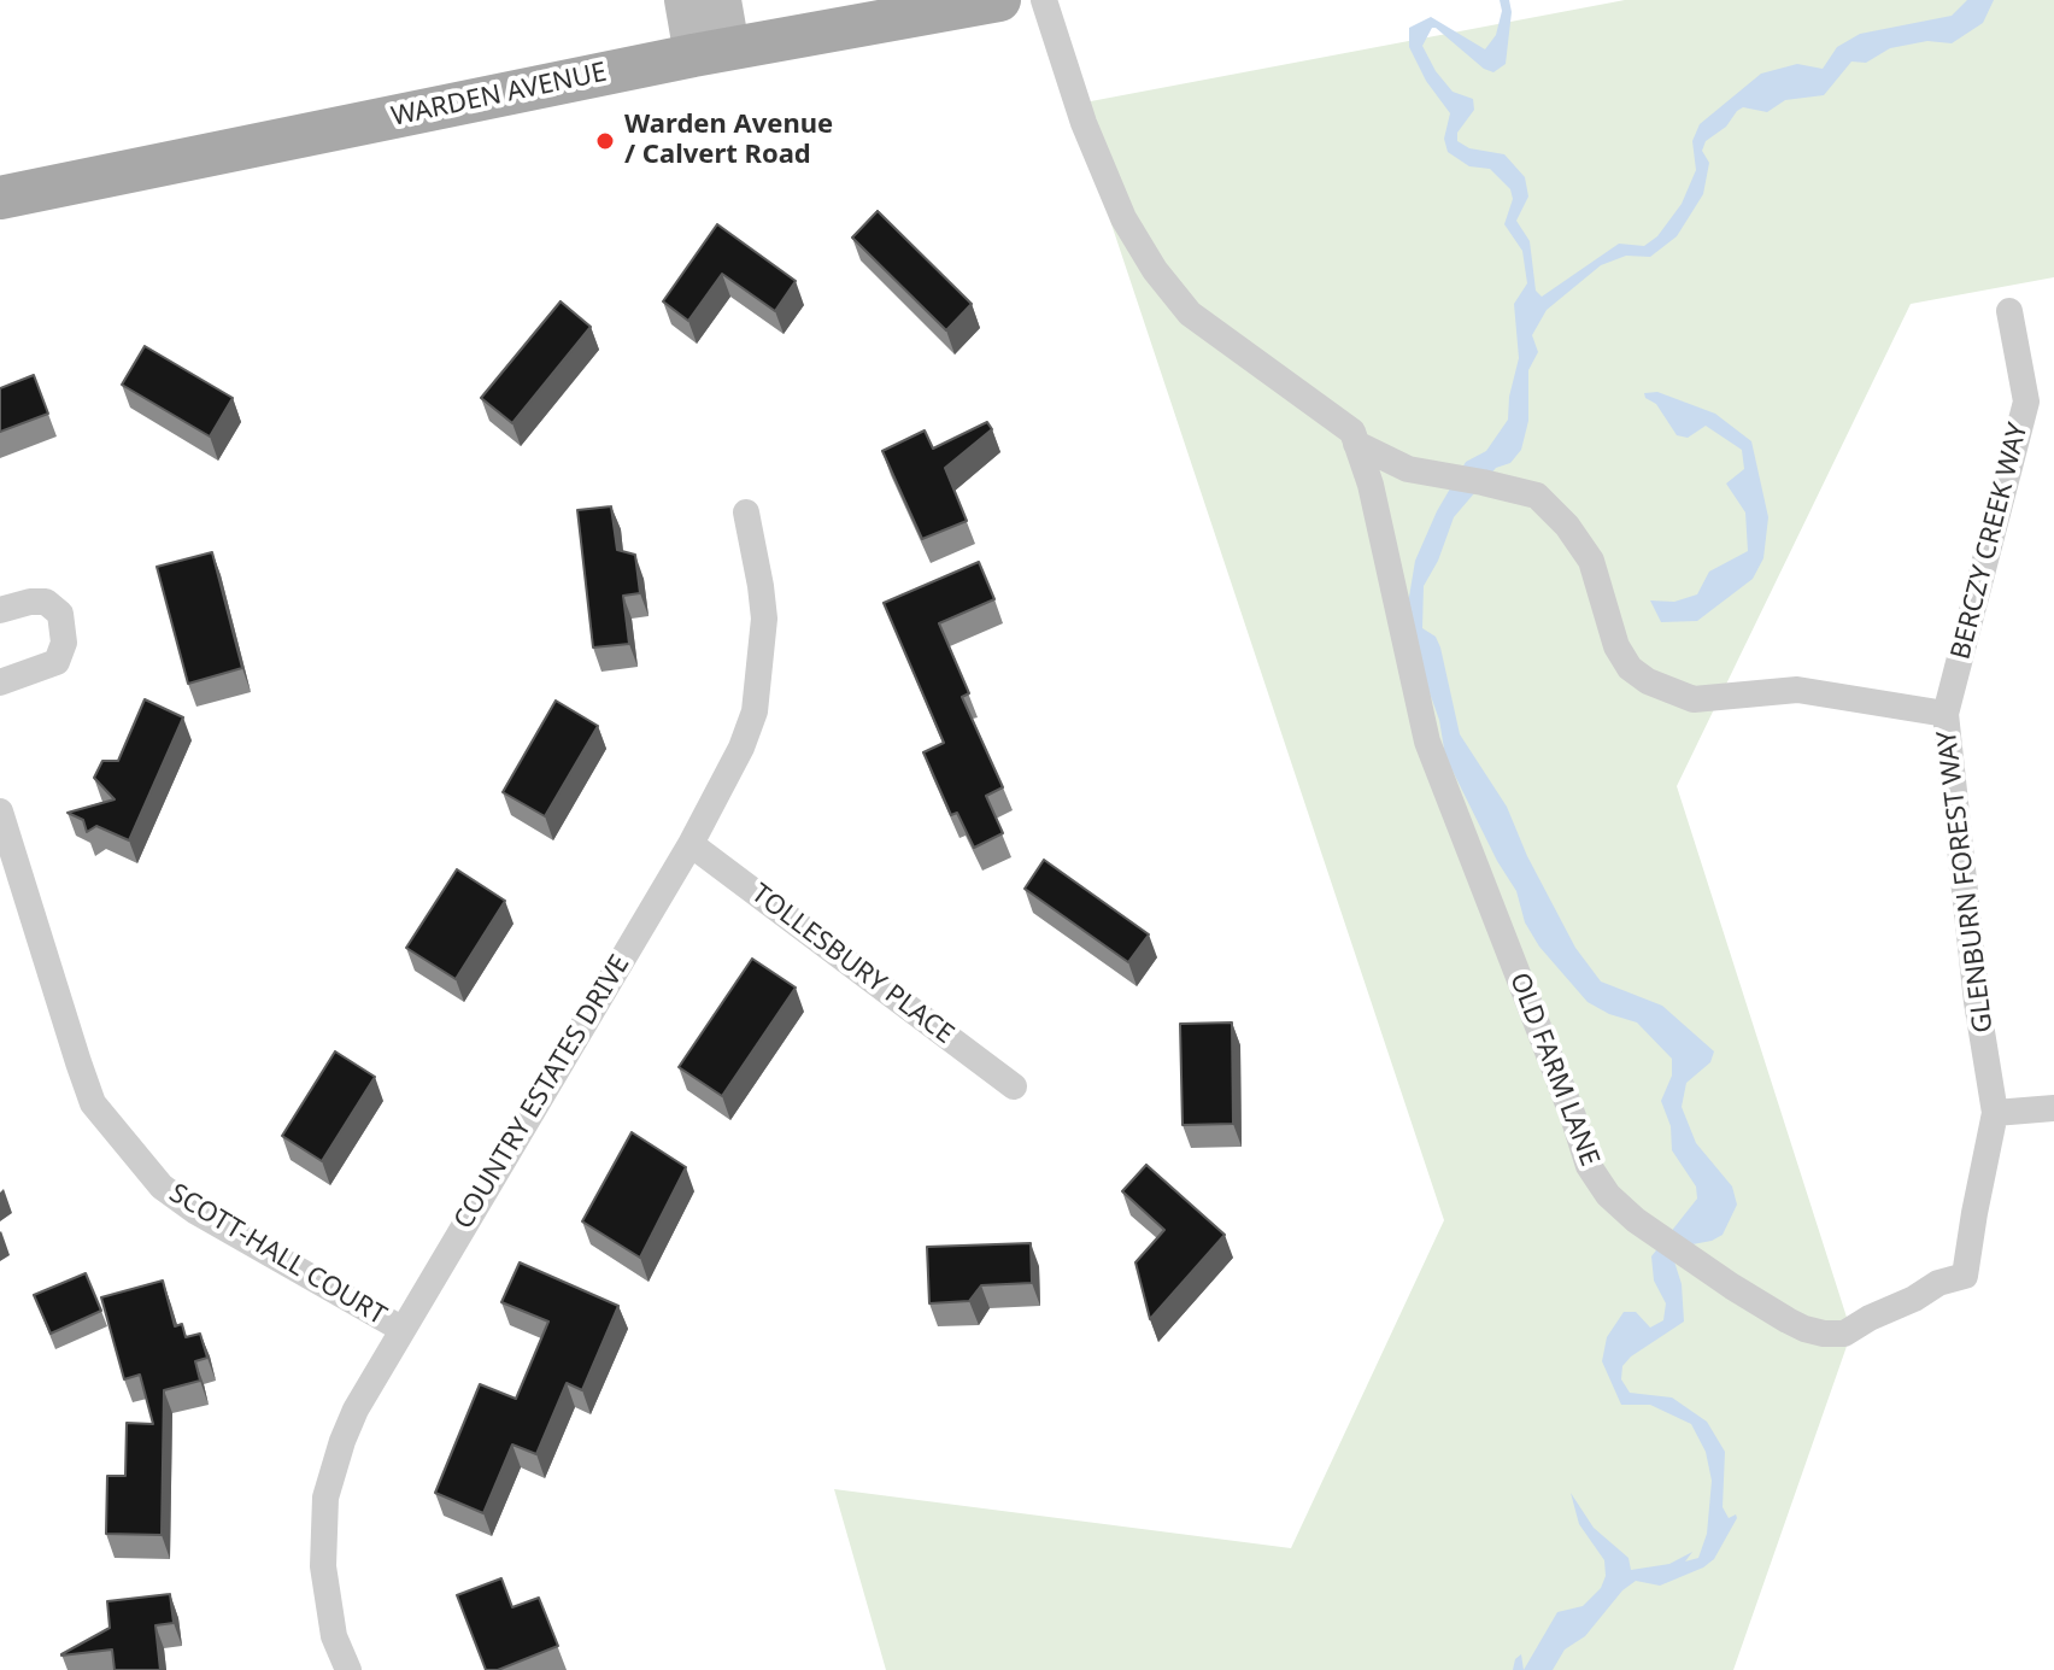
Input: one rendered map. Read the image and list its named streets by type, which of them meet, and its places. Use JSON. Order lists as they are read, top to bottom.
{
  "streets": {
    "main road": ["WARDEN AVENUE"],
    "street": [
      "BERCZY CREEK WAY",
      "GLENBURN FOREST WAY",
      "TOLLESBURY PLACE",
      "OLD FARM LANE",
      "COUNTRY ESTATES DRIVE",
      "SCOTT-HALL COURT"
    ]
  },
  "crossings": [
    ["BERCZY CREEK WAY", "GLENBURN FOREST WAY"],
    ["GLENBURN FOREST WAY", "OLD FARM LANE"],
    ["TOLLESBURY PLACE", "COUNTRY ESTATES DRIVE"],
    ["COUNTRY ESTATES DRIVE", "SCOTT-HALL COURT"]
  ],
  "places": ["Warden Avenue / Calvert Road"]
}
